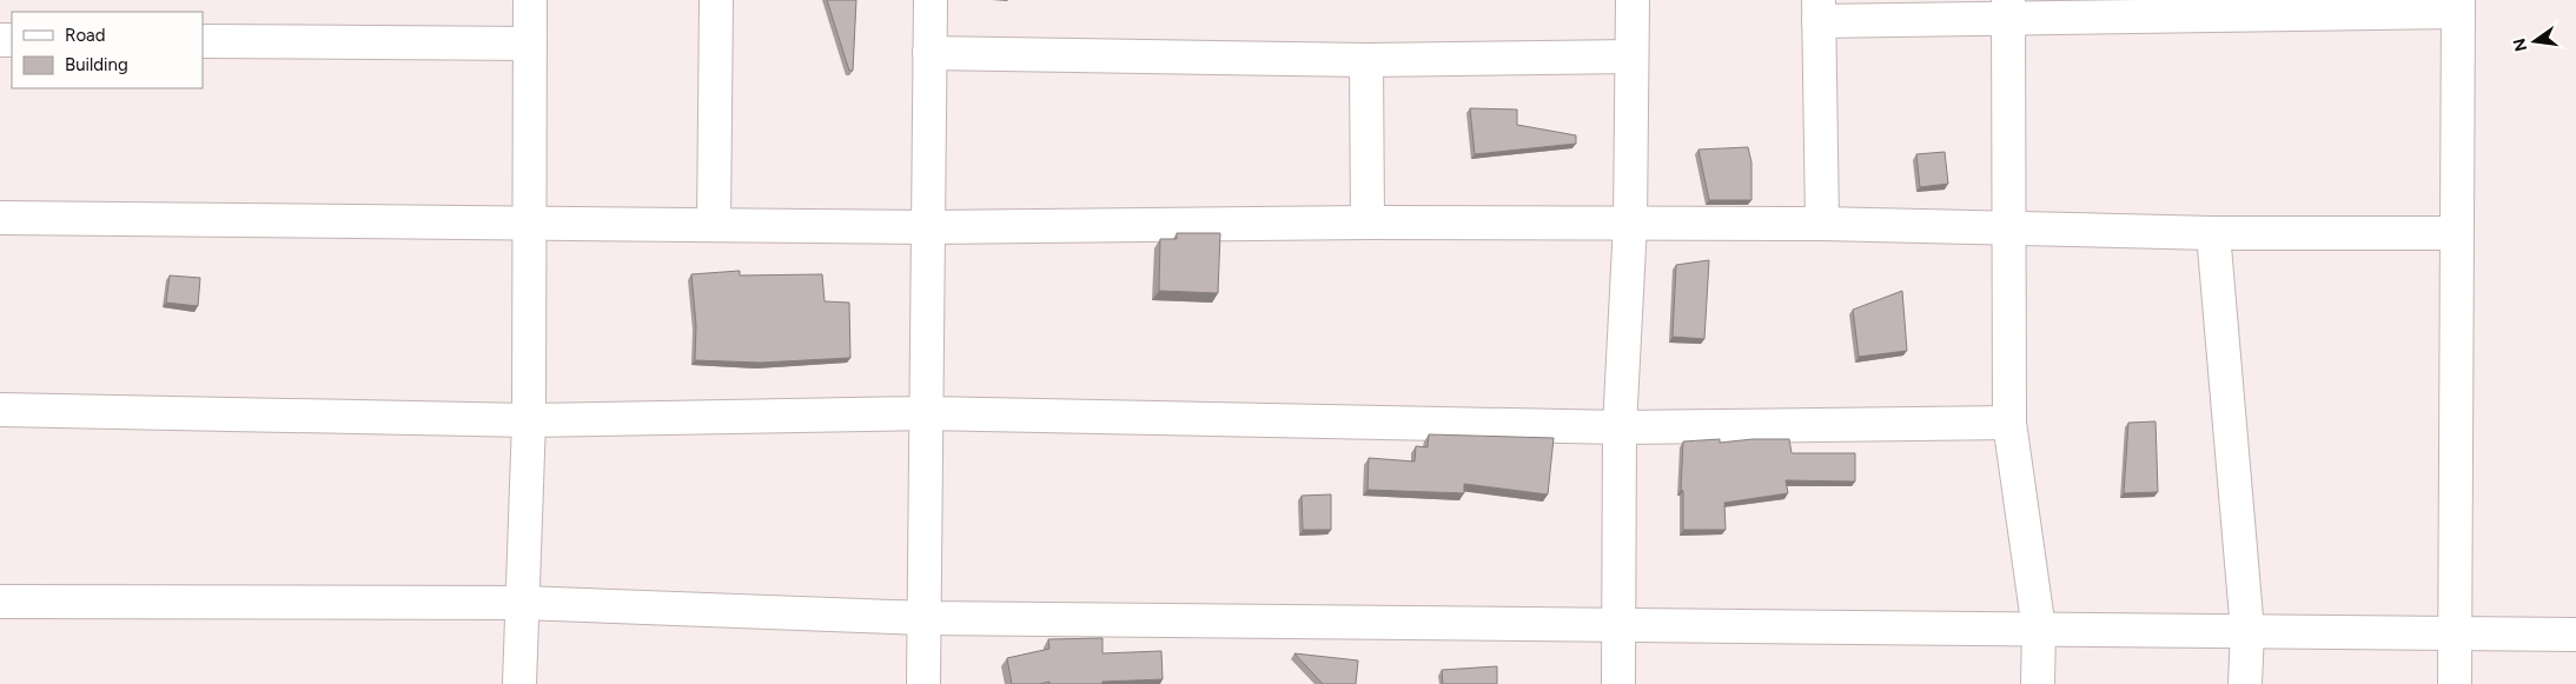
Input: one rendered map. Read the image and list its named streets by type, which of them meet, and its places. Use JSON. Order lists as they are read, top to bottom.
{
  "legend": ["Road", "Building"],
  "north": "left"
}
